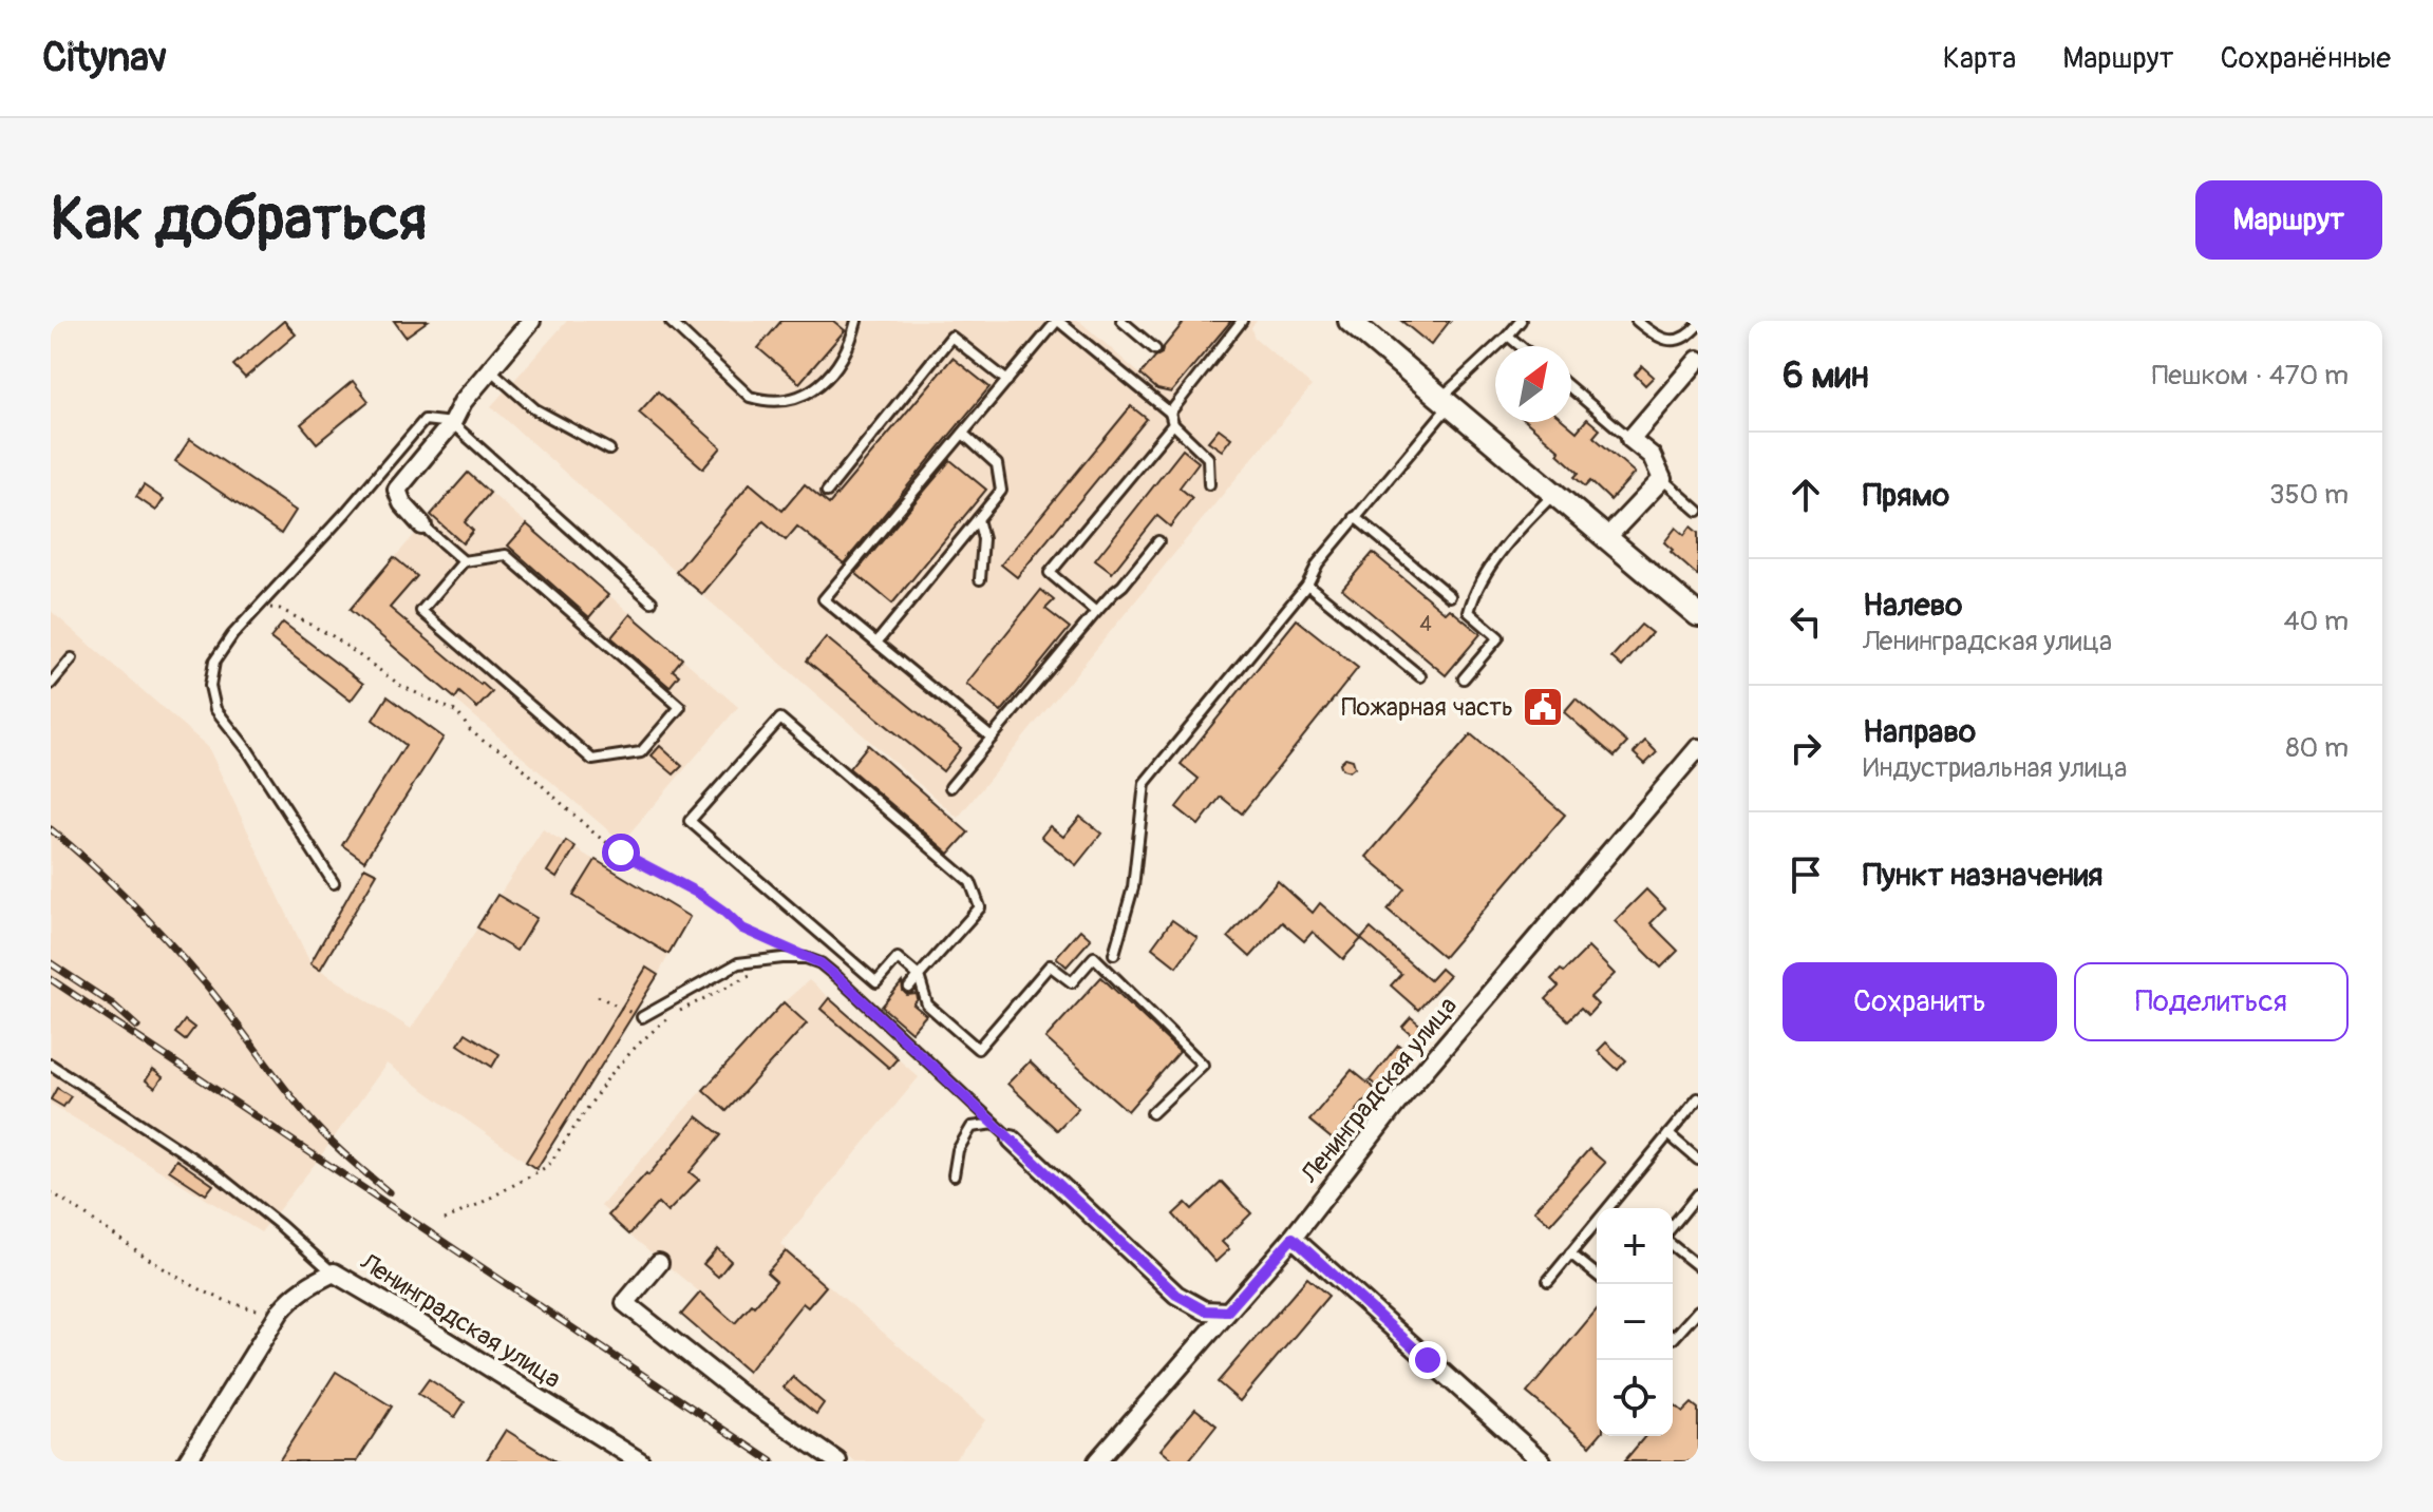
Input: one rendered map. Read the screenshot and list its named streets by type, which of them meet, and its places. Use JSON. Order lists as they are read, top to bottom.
{
  "streets": {
    "street": ["Ленинградская улица"]
  },
  "places": {
    "public building": ["Пожарная часть"]
  },
  "house_numbers": ["4"],
  "north": "top right",
  "page": {
    "header": "Citynav",
    "nav": ["Карта", "Маршрут", "Сохранённые"],
    "buttons": [
      "Маршрут",
      ["Сохранить", "Поделиться"]
    ],
    "title": "Как добраться",
    "heading": ["6 мин", "Пешком · 470 m"],
    "list": [
      ["Прямо", "350 m"],
      ["Налево", "Ленинградская улица", "40 m"],
      ["Направо", "Индустриальная улица", "80 m"],
      "Пункт назначения"
    ],
    "map_buttons": ["+", "−"]
  }
}
